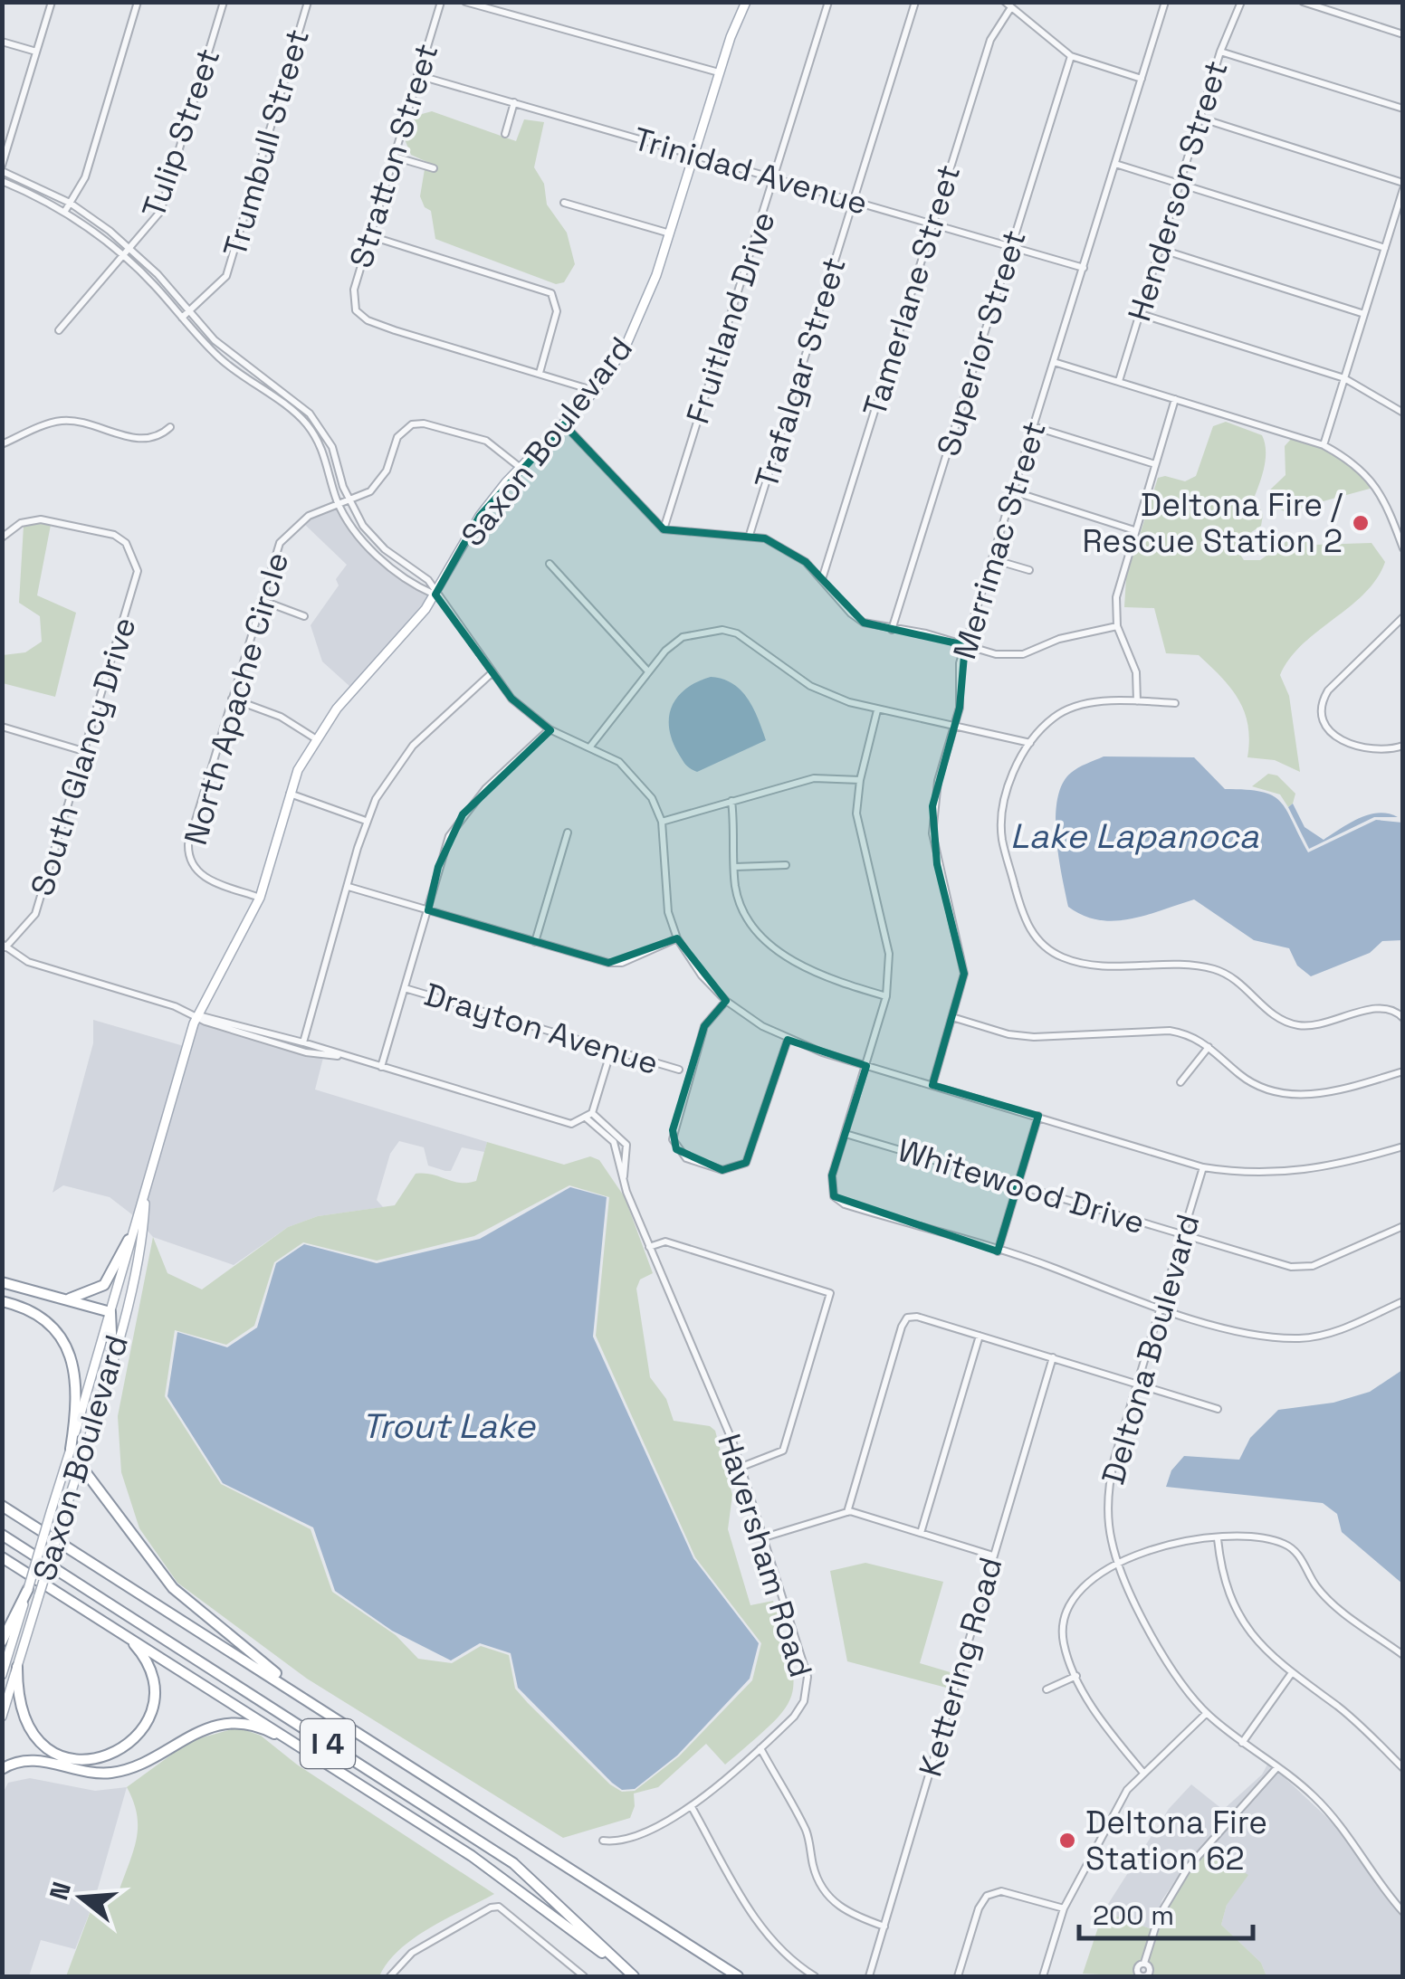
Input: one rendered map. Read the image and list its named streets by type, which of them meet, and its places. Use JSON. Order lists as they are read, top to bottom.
{
  "streets": {
    "highway": ["I 4"],
    "main road": ["Saxon Boulevard"],
    "street": [
      "Tulip Street",
      "Trumbull Street",
      "Stratton Street",
      "Trinidad Avenue",
      "Henderson Street",
      "Tamerlane Street",
      "Fruitland Drive",
      "Superior Street",
      "Trafalgar Street",
      "Merrimac Street",
      "North Apache Circle",
      "South Glancy Drive",
      "Drayton Avenue",
      "Whitewood Drive",
      "Deltona Boulevard",
      "Haversham Road",
      "Kettering Road"
    ]
  },
  "crossings": [
    ["Stratton Street", "Trinidad Avenue"],
    ["Trinidad Avenue", "Tamerlane Street"],
    ["Trinidad Avenue", "Fruitland Drive"],
    ["Trinidad Avenue", "Superior Street"],
    ["Trinidad Avenue", "Trafalgar Street"],
    ["Trinidad Avenue", "Saxon Boulevard"],
    ["Trinidad Avenue", "Merrimac Street"],
    ["Saxon Boulevard", "North Apache Circle"],
    ["Whitewood Drive", "Deltona Boulevard"]
  ],
  "water": ["Lake Lapanoca", "Trout Lake"],
  "places": ["Deltona Fire / Rescue Station 2", "Deltona Fire Station 62"],
  "scale_bar": "200 m",
  "north": "left"
}
